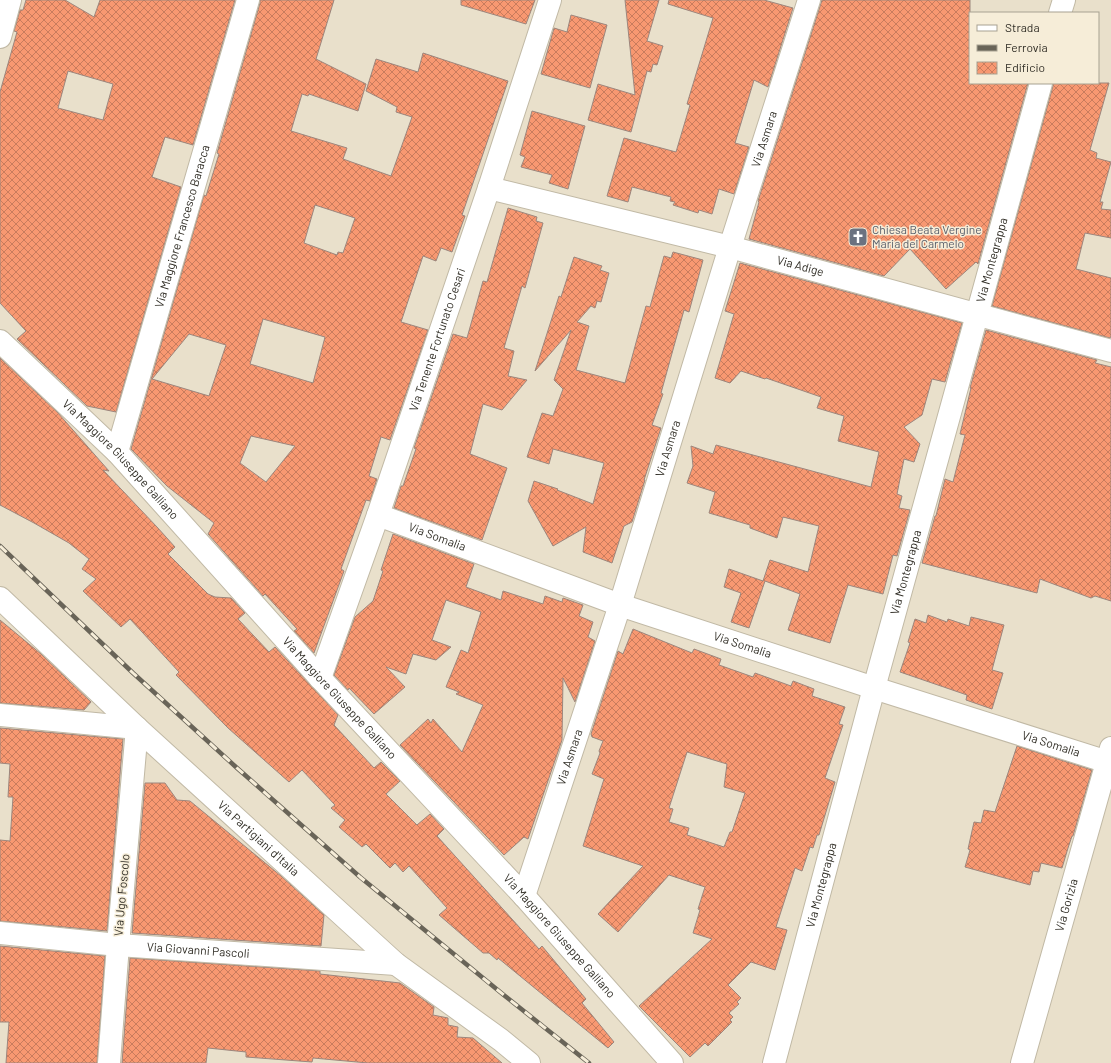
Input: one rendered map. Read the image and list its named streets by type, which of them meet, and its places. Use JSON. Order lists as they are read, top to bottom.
{
  "streets": {
    "street": [
      "Via Asmara",
      "Via Maggiore Francesco Baracca",
      "Via Montegrappa",
      "Via Adige",
      "Via Tenente Fortunato Cesari",
      "Via Maggiore Giuseppe Galliano",
      "Via Somalia",
      "Via Partigiani d'Italia",
      "Via Ugo Foscolo",
      "Via Gorizia",
      "Via Giovanni Pascoli"
    ]
  },
  "crossings": [
    ["Via Asmara", "Via Adige"],
    ["Via Asmara", "Via Maggiore Giuseppe Galliano"],
    ["Via Asmara", "Via Somalia"],
    ["Via Maggiore Francesco Baracca", "Via Maggiore Giuseppe Galliano"],
    ["Via Montegrappa", "Via Adige"],
    ["Via Montegrappa", "Via Somalia"],
    ["Via Adige", "Via Tenente Fortunato Cesari"],
    ["Via Tenente Fortunato Cesari", "Via Maggiore Giuseppe Galliano"],
    ["Via Tenente Fortunato Cesari", "Via Somalia"],
    ["Via Somalia", "Via Gorizia"],
    ["Via Partigiani d'Italia", "Via Ugo Foscolo"],
    ["Via Partigiani d'Italia", "Via Giovanni Pascoli"],
    ["Via Ugo Foscolo", "Via Giovanni Pascoli"]
  ],
  "places": {
    "church": ["Chiesa Beata Vergine Maria del Carmelo"]
  },
  "legend": ["Strada", "Ferrovia", "Edificio"]
}
